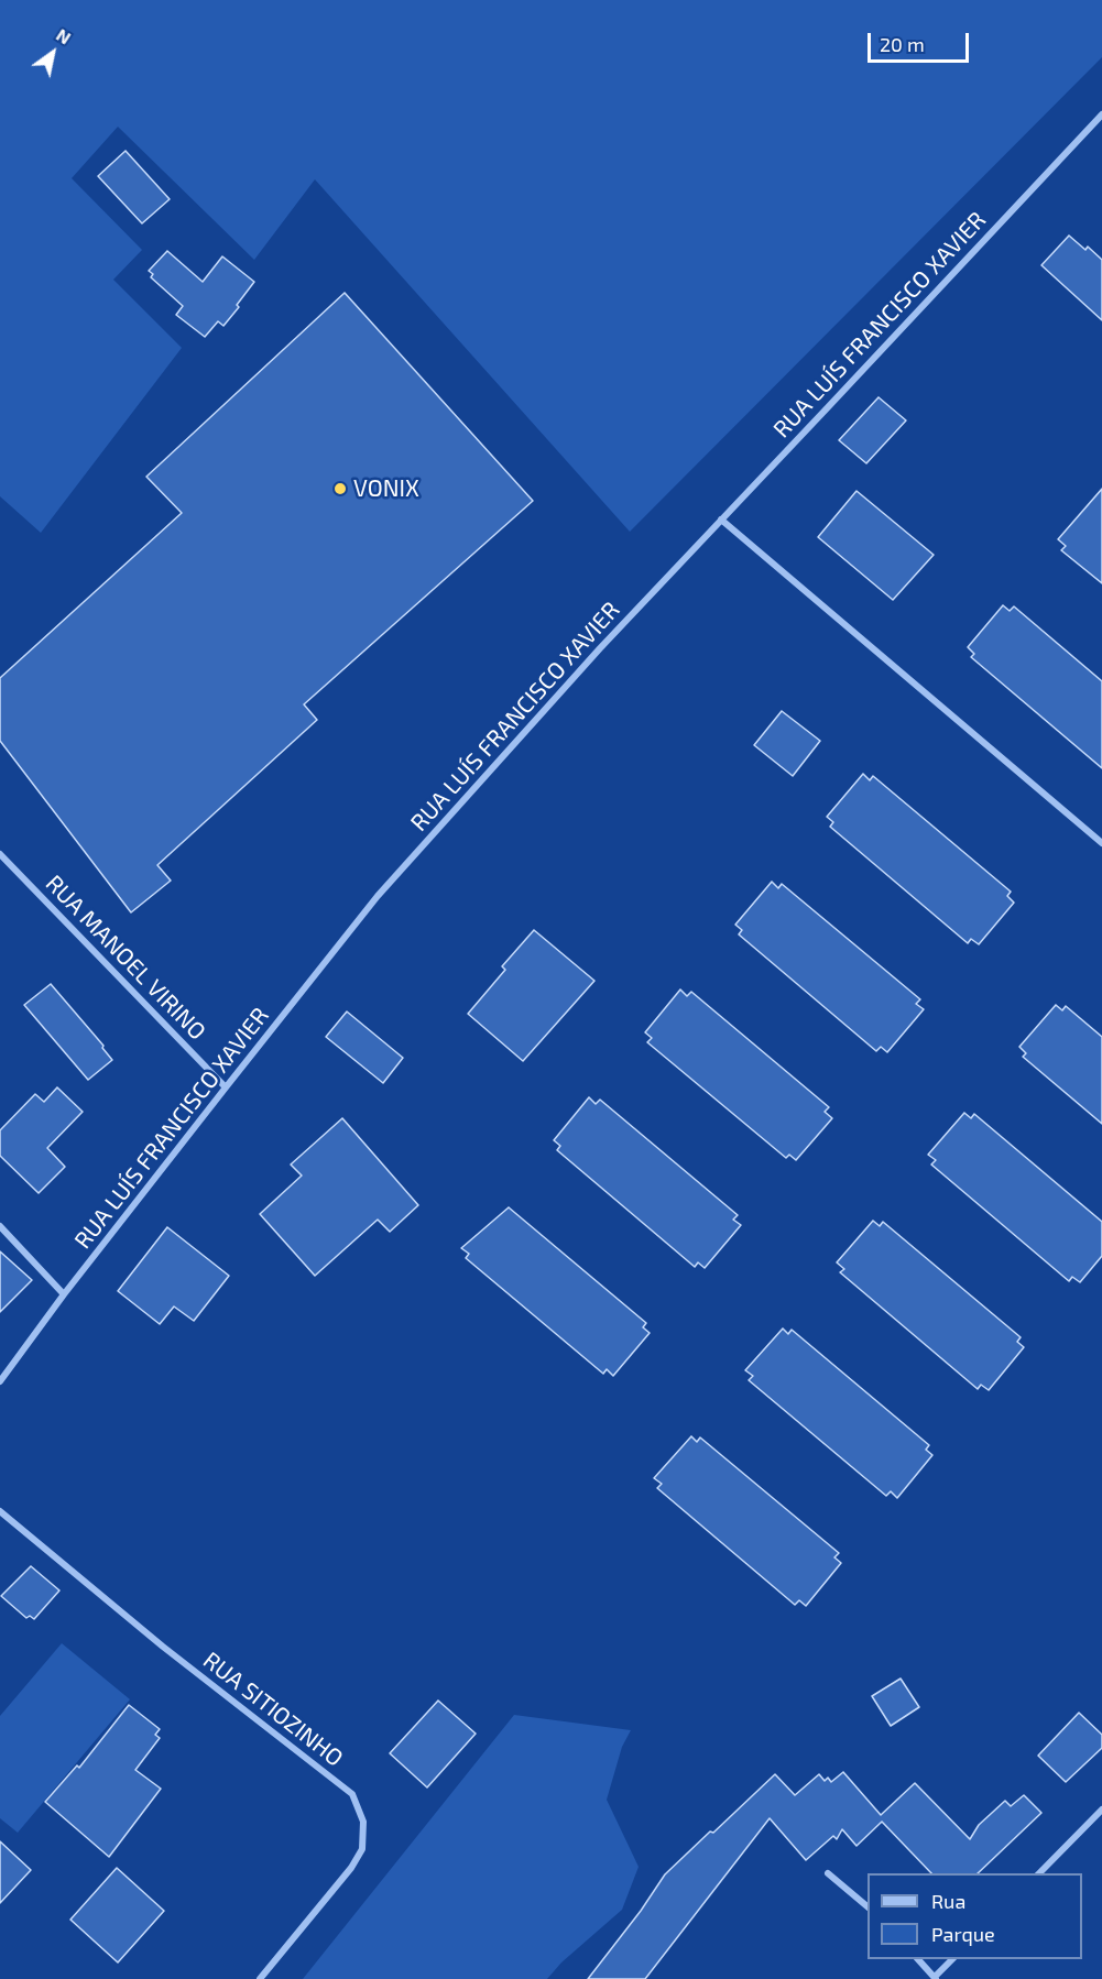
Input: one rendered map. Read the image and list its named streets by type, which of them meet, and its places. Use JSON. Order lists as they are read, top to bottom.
{
  "streets": {
    "street": ["RUA LUÍS FRANCISCO XAVIER", "RUA MANOEL VIRINO", "RUA SITIOZINHO"]
  },
  "crossings": [
    ["RUA LUÍS FRANCISCO XAVIER", "RUA MANOEL VIRINO"]
  ],
  "places": ["VONIX"],
  "legend": ["Rua", "Parque"],
  "scale_bar": "20 m",
  "north": "top right"
}
